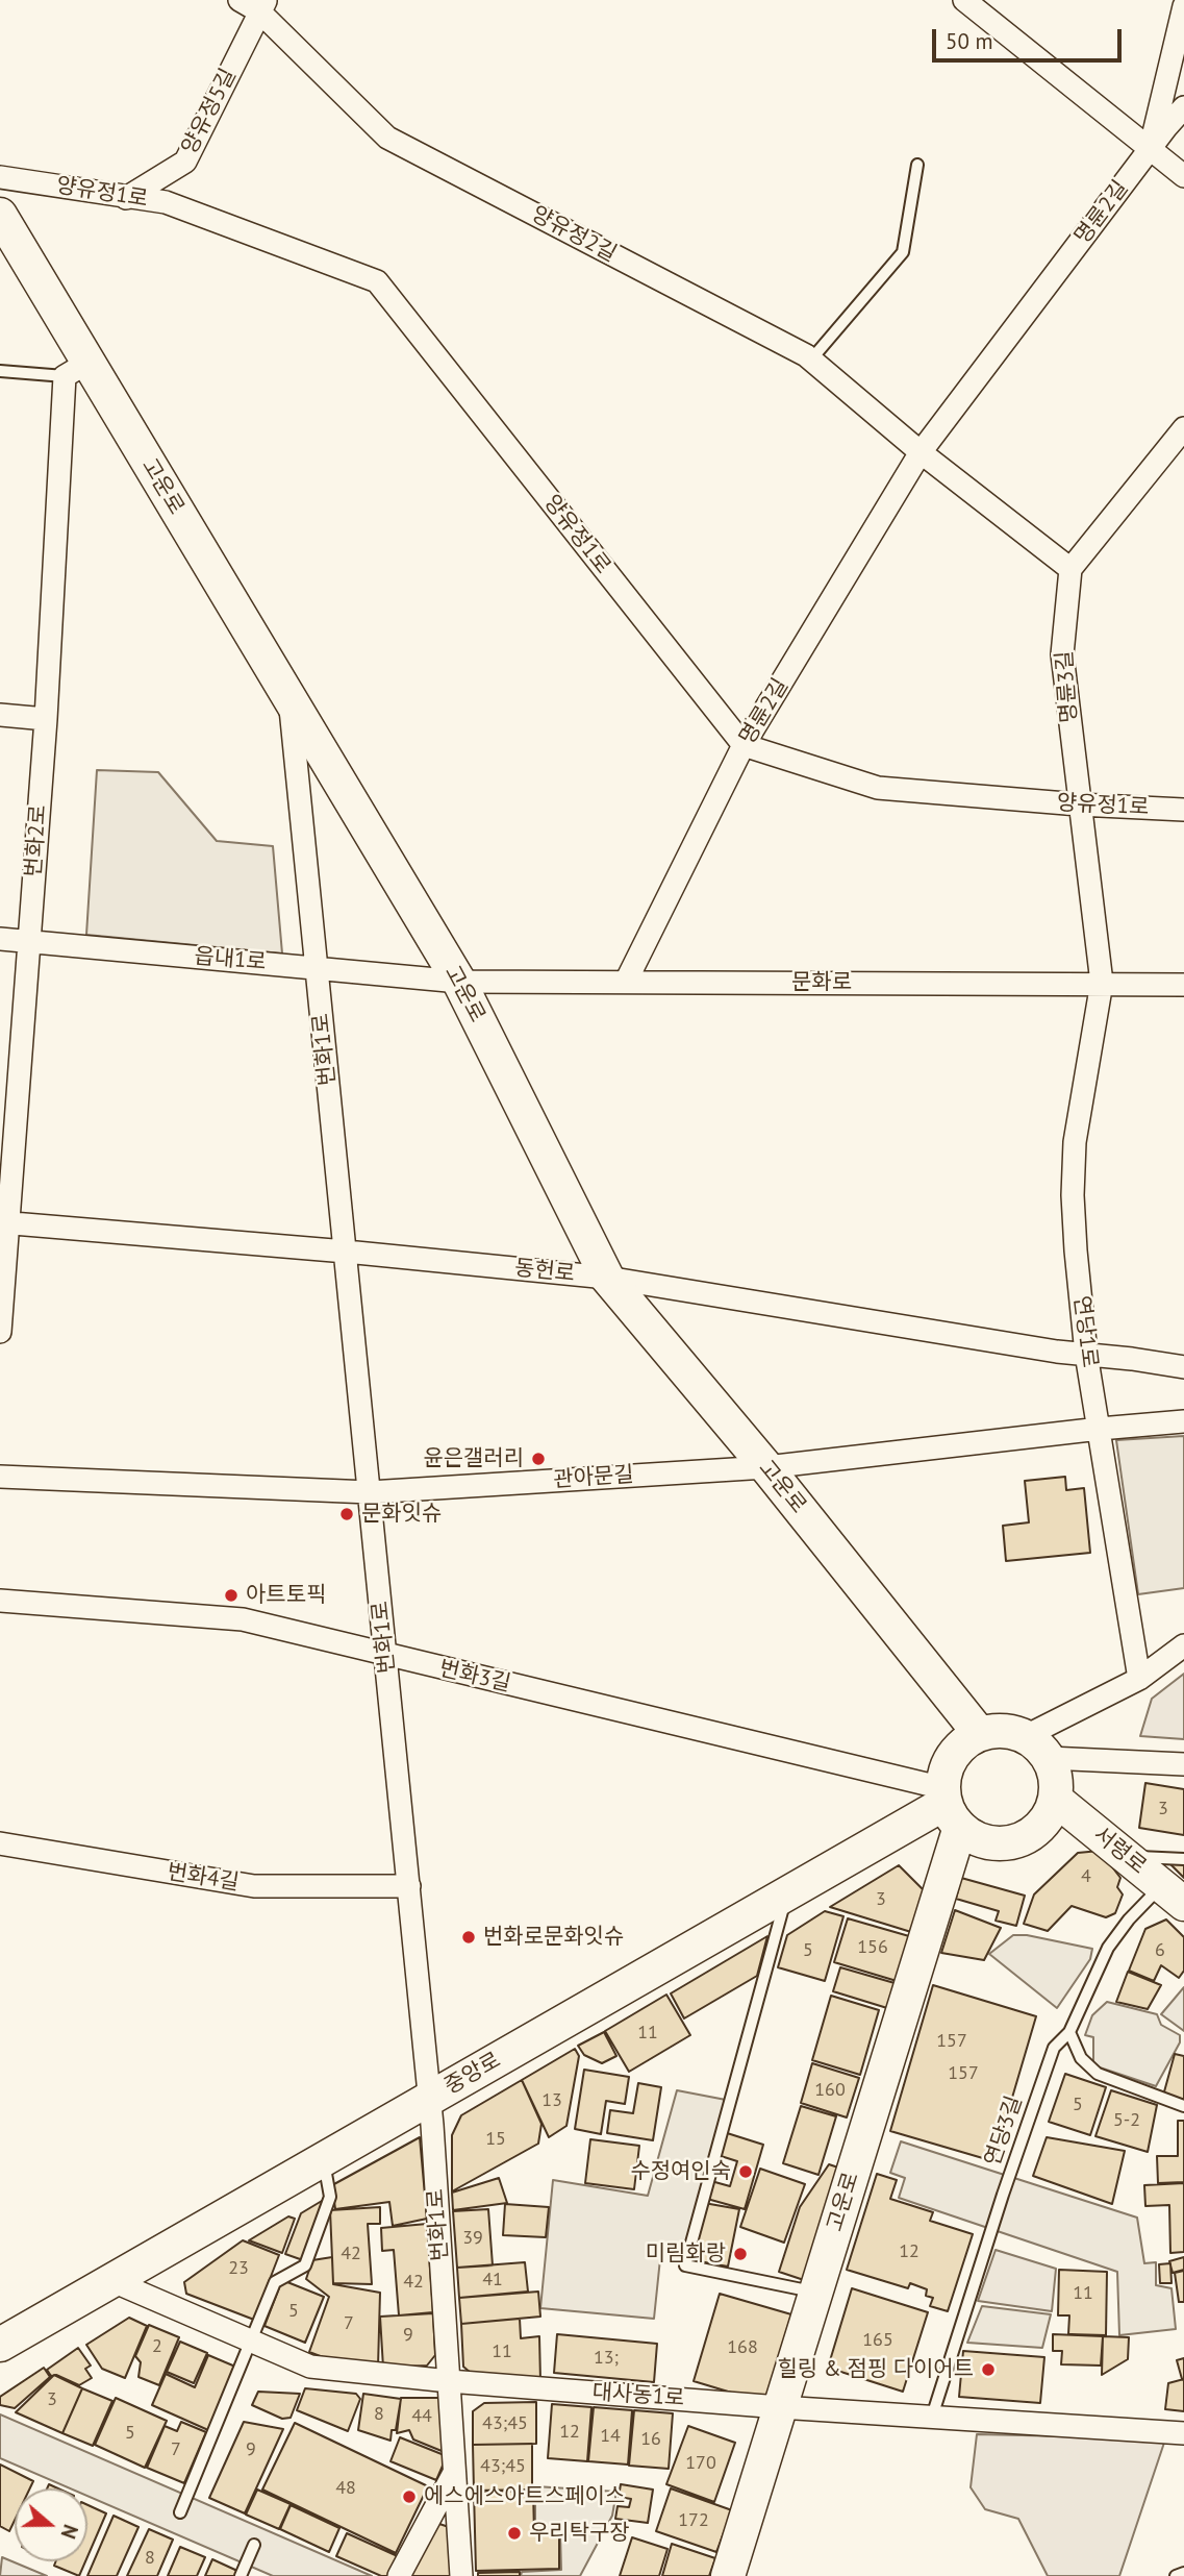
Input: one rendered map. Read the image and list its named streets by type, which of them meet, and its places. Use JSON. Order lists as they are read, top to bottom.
{
  "streets": {
    "street": [
      "양유정5길",
      "양유정1로",
      "명륜2길",
      "양유정2길",
      "고운로",
      "명륜3길",
      "번화2로",
      "읍내1로",
      "문화로",
      "번화1로",
      "동헌로",
      "연당1로",
      "관아문길",
      "번화3길",
      "서령로",
      "번화4길",
      "중앙로",
      "대사동1로"
    ],
    "lane": ["연당3길"]
  },
  "crossings": [
    ["양유정5길", "양유정1로"],
    ["양유정5길", "양유정2길"],
    ["양유정1로", "명륜2길"],
    ["양유정1로", "명륜3길"],
    ["명륜2길", "양유정2길"],
    ["명륜2길", "문화로"],
    ["고운로", "번화2로"],
    ["고운로", "읍내1로"],
    ["고운로", "문화로"],
    ["고운로", "번화1로"],
    ["고운로", "동헌로"],
    ["고운로", "관아문길"],
    ["고운로", "번화3길"],
    ["고운로", "서령로"],
    ["고운로", "중앙로"],
    ["고운로", "대사동1로"],
    ["명륜3길", "문화로"],
    ["명륜3길", "연당1로"],
    ["번화2로", "읍내1로"],
    ["번화2로", "동헌로"],
    ["읍내1로", "문화로"],
    ["읍내1로", "번화1로"],
    ["문화로", "연당1로"],
    ["번화1로", "동헌로"],
    ["번화1로", "관아문길"],
    ["번화1로", "번화3길"],
    ["번화1로", "번화4길"],
    ["번화1로", "중앙로"],
    ["번화1로", "대사동1로"],
    ["동헌로", "연당1로"],
    ["연당1로", "관아문길"],
    ["번화3길", "서령로"],
    ["번화3길", "중앙로"],
    ["서령로", "중앙로"],
    ["서령로", "연당3길"],
    ["중앙로", "대사동1로"],
    ["연당3길", "대사동1로"]
  ],
  "places": [
    "윤은갤러리",
    "문화잇슈",
    "아트토픽",
    "번화로문화잇슈",
    "수정여인숙",
    "미림화랑",
    "힐링 & 점핑 다이어트",
    "에스에스아트스페이스",
    "우리탁구장"
  ],
  "house_numbers": [
    "3",
    "4",
    "3",
    "156",
    "5",
    "6",
    "11",
    "157",
    "157",
    "160",
    "13",
    "5",
    "5-2",
    "15",
    "39",
    "12",
    "42",
    "23",
    "41",
    "42",
    "11",
    "5",
    "7",
    "9",
    "165",
    "2",
    "168",
    "11",
    "13;",
    "3",
    "8",
    "44",
    "43;45",
    "12",
    "5",
    "14",
    "16",
    "7",
    "9",
    "170",
    "43;45",
    "48",
    "172",
    "8"
  ],
  "scale_bar": "50 m",
  "north": "right"
}
